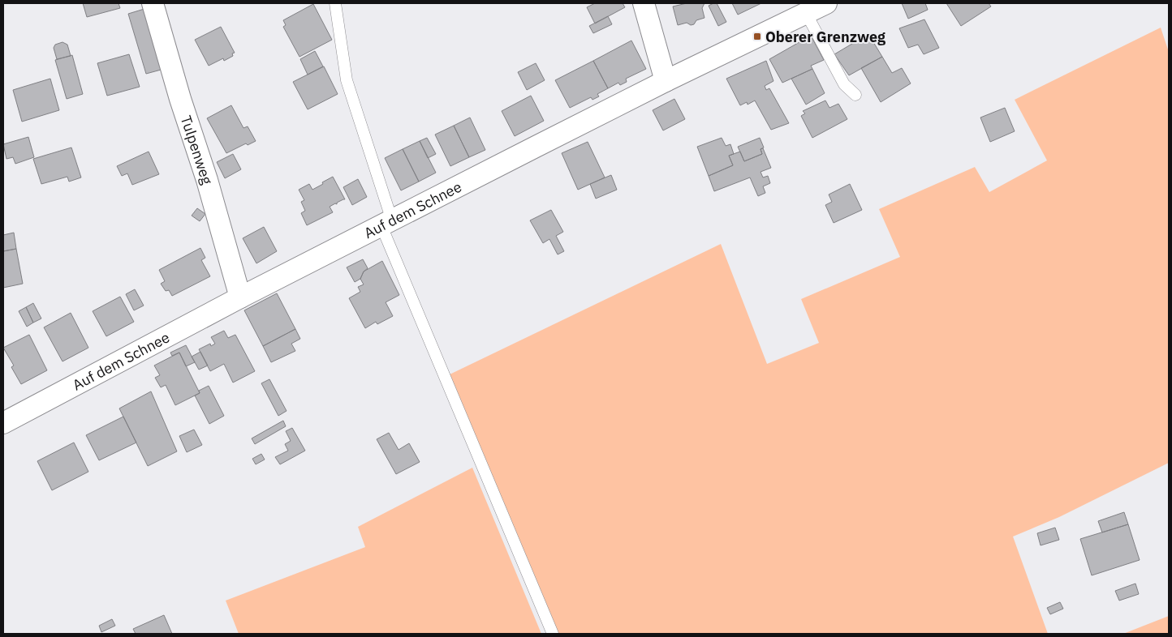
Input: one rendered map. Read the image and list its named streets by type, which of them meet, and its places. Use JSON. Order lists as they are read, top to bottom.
{
  "streets": {
    "street": ["Tulpenweg", "Auf dem Schnee"]
  },
  "crossings": [
    ["Tulpenweg", "Auf dem Schnee"]
  ],
  "places": {
    "transit": ["Oberer Grenzweg"]
  }
}
